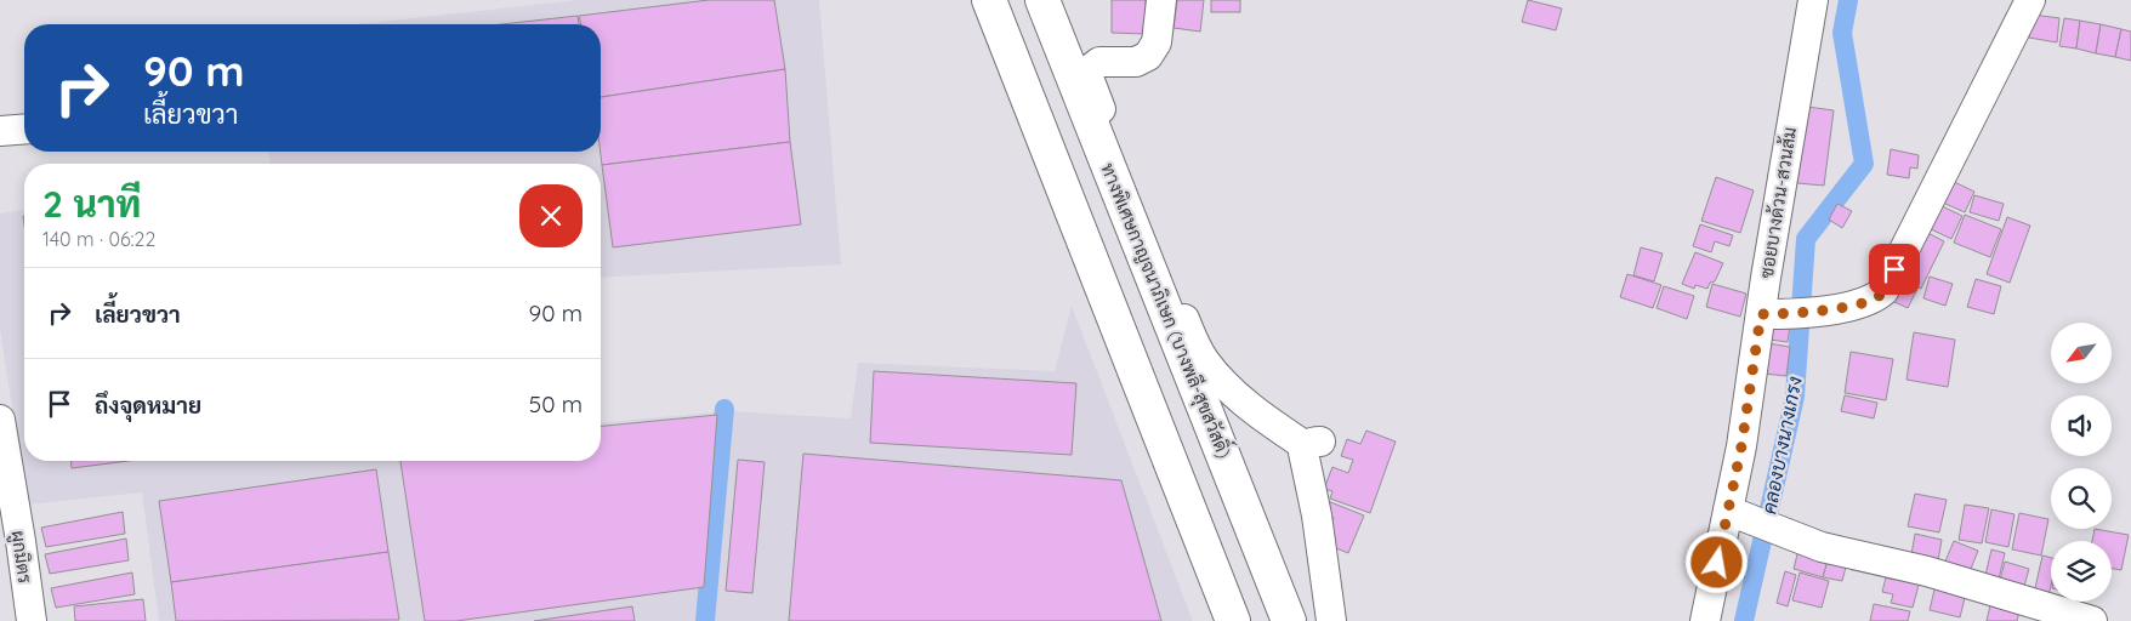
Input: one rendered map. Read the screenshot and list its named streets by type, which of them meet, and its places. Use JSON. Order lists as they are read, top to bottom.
{
  "streets": {
    "highway": ["ทางพิเศษกาญจนาภิเษก (บางพลี-สุขสวัสดิ์)"],
    "street": ["ซอยบางด้วน-สวนส้ม", "ผูกมิตร"]
  },
  "water": ["คลองบางนางเกรง"],
  "north": "bottom left",
  "page": {
    "turn": ["90 m", "เลี้ยวขวา"],
    "heading": ["2 นาที", "140 m · 06:22"],
    "list": [
      {
        "name": "เลี้ยวขวา",
        "value": "90 m"
      },
      {
        "name": "ถึงจุดหมาย",
        "value": "50 m"
      }
    ]
  }
}
